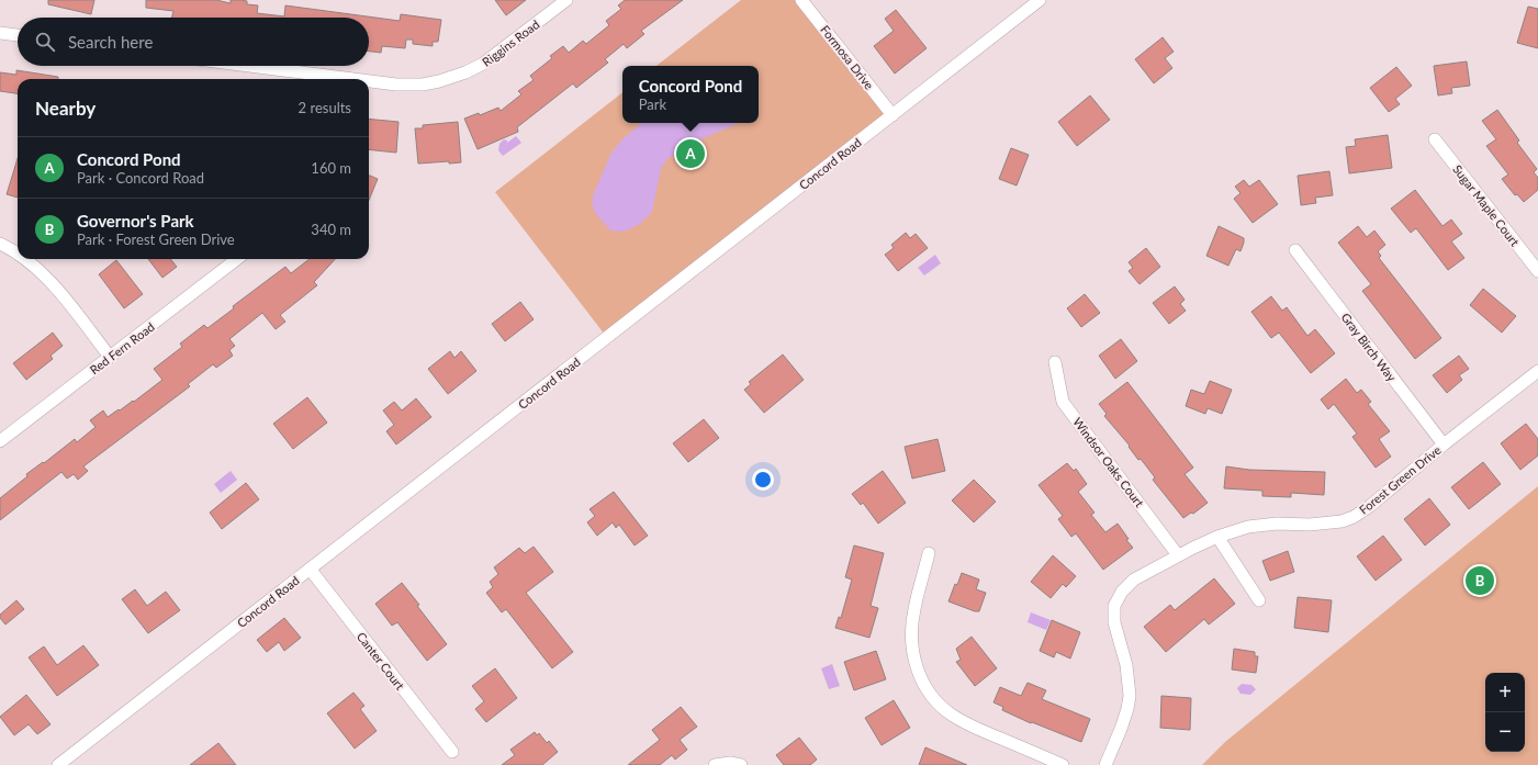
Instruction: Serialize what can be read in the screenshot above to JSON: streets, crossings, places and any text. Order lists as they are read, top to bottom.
{
  "streets": {
    "street": [
      "Riggins Road",
      "Formosa Drive",
      "Concord Road",
      "Sugar Maple Court",
      "Gray Birch Way",
      "Red Fern Road",
      "Windsor Oaks Court",
      "Forest Green Drive",
      "Canter Court"
    ]
  },
  "crossings": [
    ["Formosa Drive", "Concord Road"],
    ["Concord Road", "Canter Court"],
    ["Gray Birch Way", "Forest Green Drive"],
    ["Windsor Oaks Court", "Forest Green Drive"]
  ],
  "page": {
    "search": "Search here",
    "popup": ["Concord Pond", "Park"],
    "heading": ["Nearby", "2 results"],
    "list": [
      {
        "mark": "A",
        "name": "Concord Pond",
        "note": "Park · Concord Road",
        "value": "160 m"
      },
      {
        "mark": "B",
        "name": "Governor's Park",
        "note": "Park · Forest Green Drive",
        "value": "340 m"
      }
    ],
    "pins": ["A", "B"],
    "map_buttons": ["+", "−"]
  }
}
